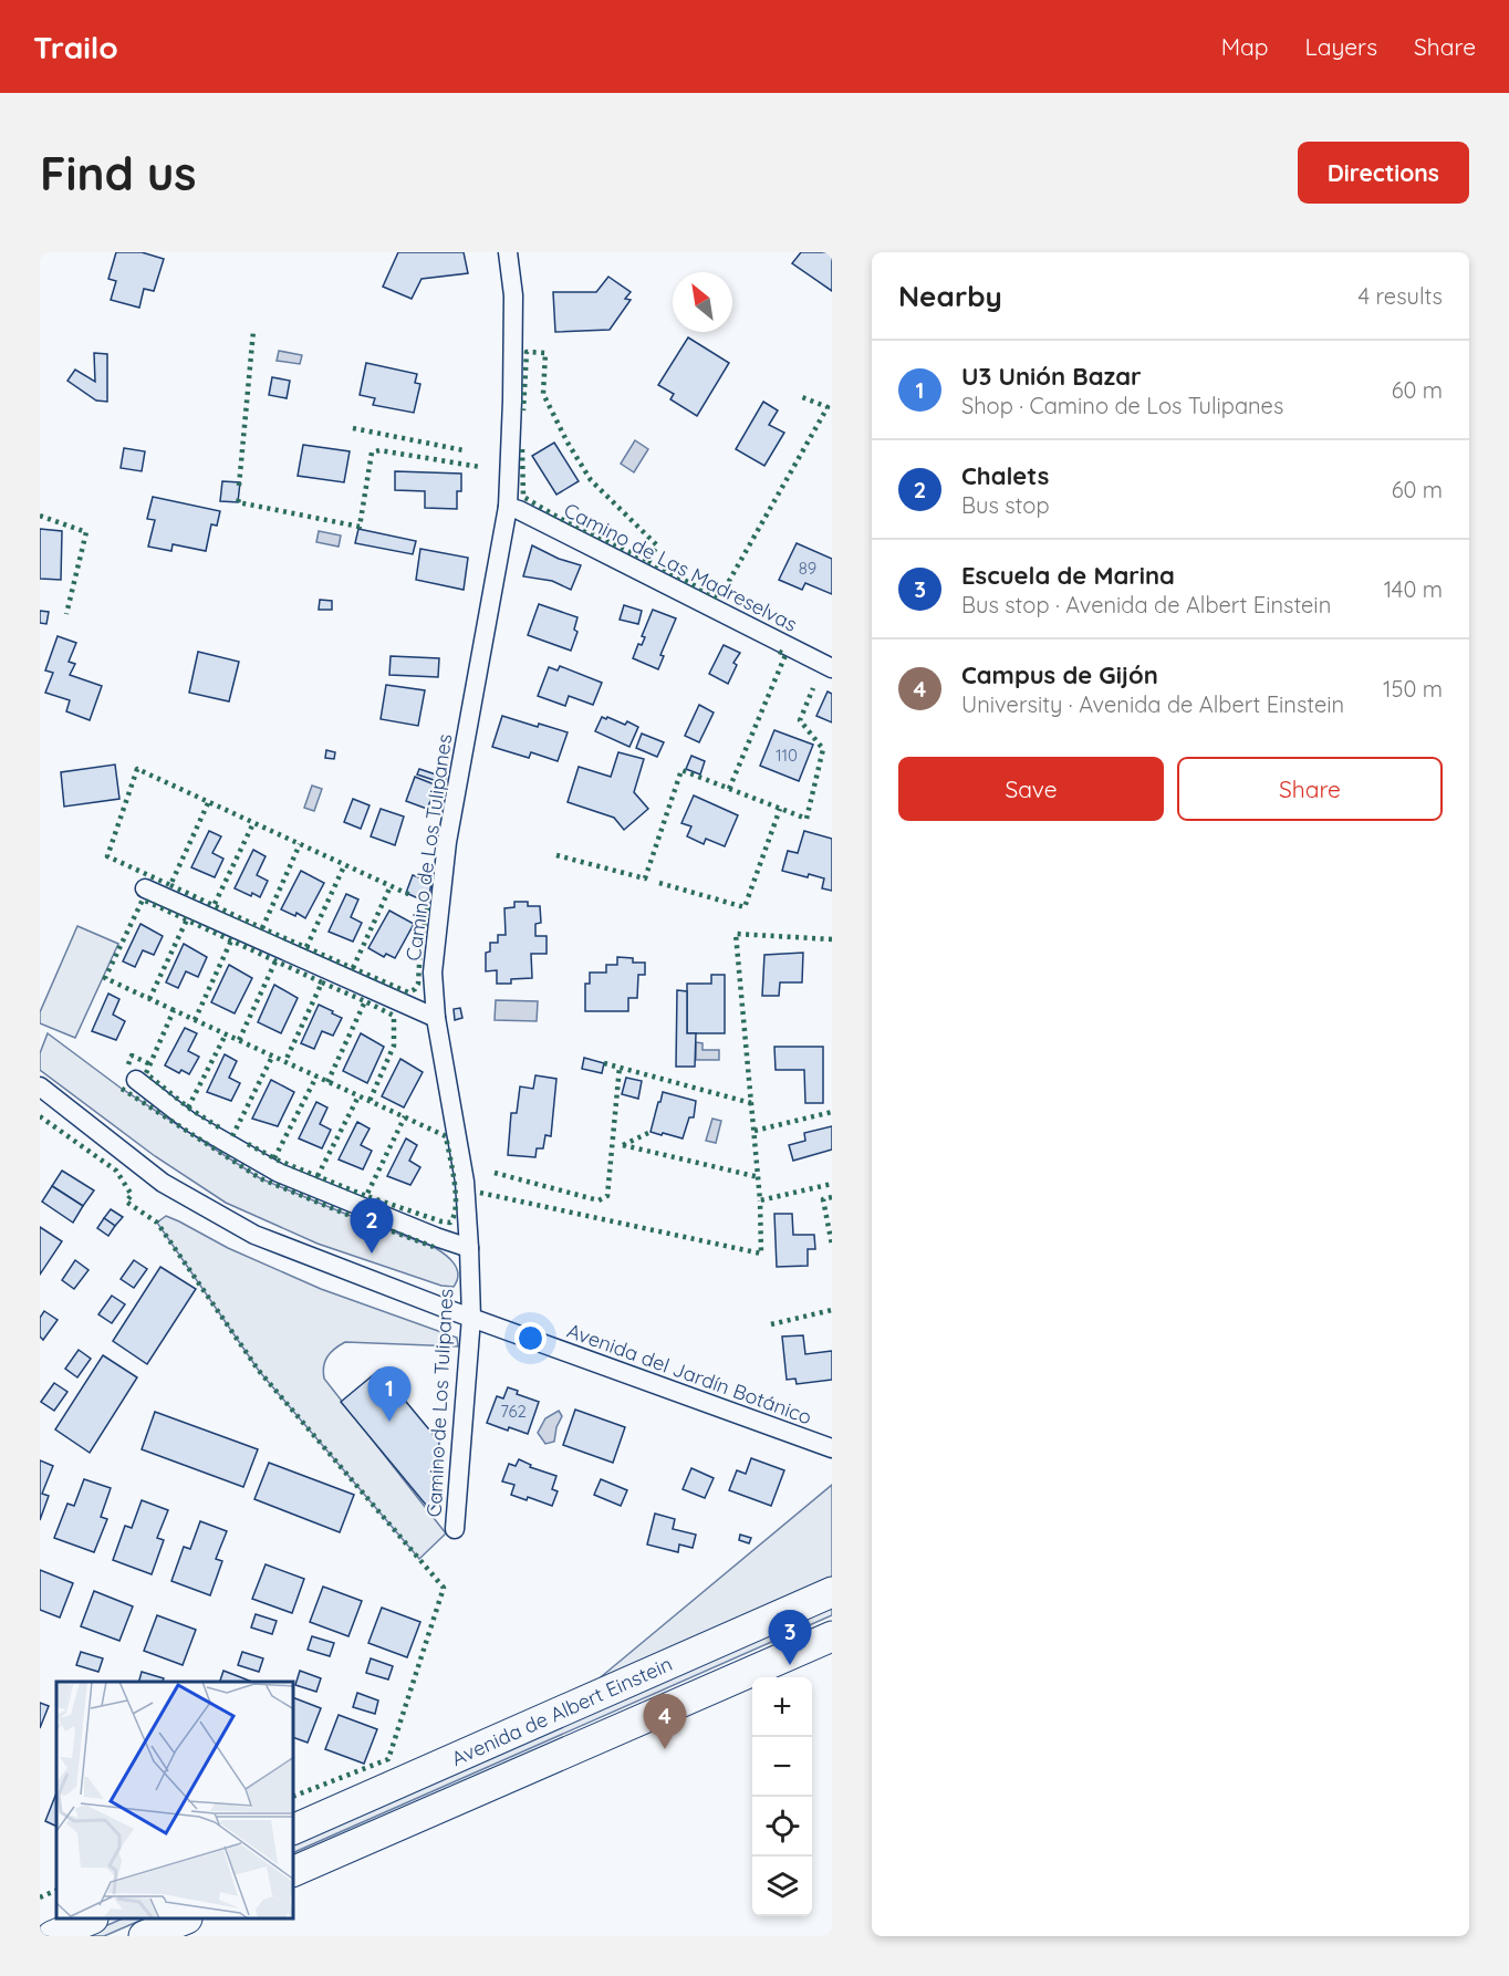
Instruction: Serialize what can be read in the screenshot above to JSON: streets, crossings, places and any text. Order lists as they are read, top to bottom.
{
  "streets": {
    "highway": ["Avenida de Albert Einstein"],
    "street": ["Camino de Las Madreselvas", "Camino de Los Tulipanes", "Avenida del Jardín Botánico"]
  },
  "crossings": [
    ["Camino de Las Madreselvas", "Camino de Los Tulipanes"],
    ["Camino de Los Tulipanes", "Avenida del Jardín Botánico"]
  ],
  "house_numbers": ["89", "110", "762"],
  "north": "top left",
  "page": {
    "header": "Trailo",
    "nav": ["Map", "Layers", "Share"],
    "buttons": [
      "Directions",
      ["Save", "Share"]
    ],
    "title": "Find us",
    "heading": ["Nearby", "4 results"],
    "list": [
      {
        "mark": "1",
        "name": "U3 Unión Bazar",
        "note": "Shop · Camino de Los Tulipanes",
        "value": "60 m"
      },
      {
        "mark": "2",
        "name": "Chalets",
        "note": "Bus stop",
        "value": "60 m"
      },
      {
        "mark": "3",
        "name": "Escuela de Marina",
        "note": "Bus stop · Avenida de Albert Einstein",
        "value": "140 m"
      },
      {
        "mark": "4",
        "name": "Campus de Gijón",
        "note": "University · Avenida de Albert Einstein",
        "value": "150 m"
      }
    ],
    "pins": [
      "2",
      "1",
      "3",
      "4"
    ],
    "map_buttons": ["+", "−"]
  }
}
